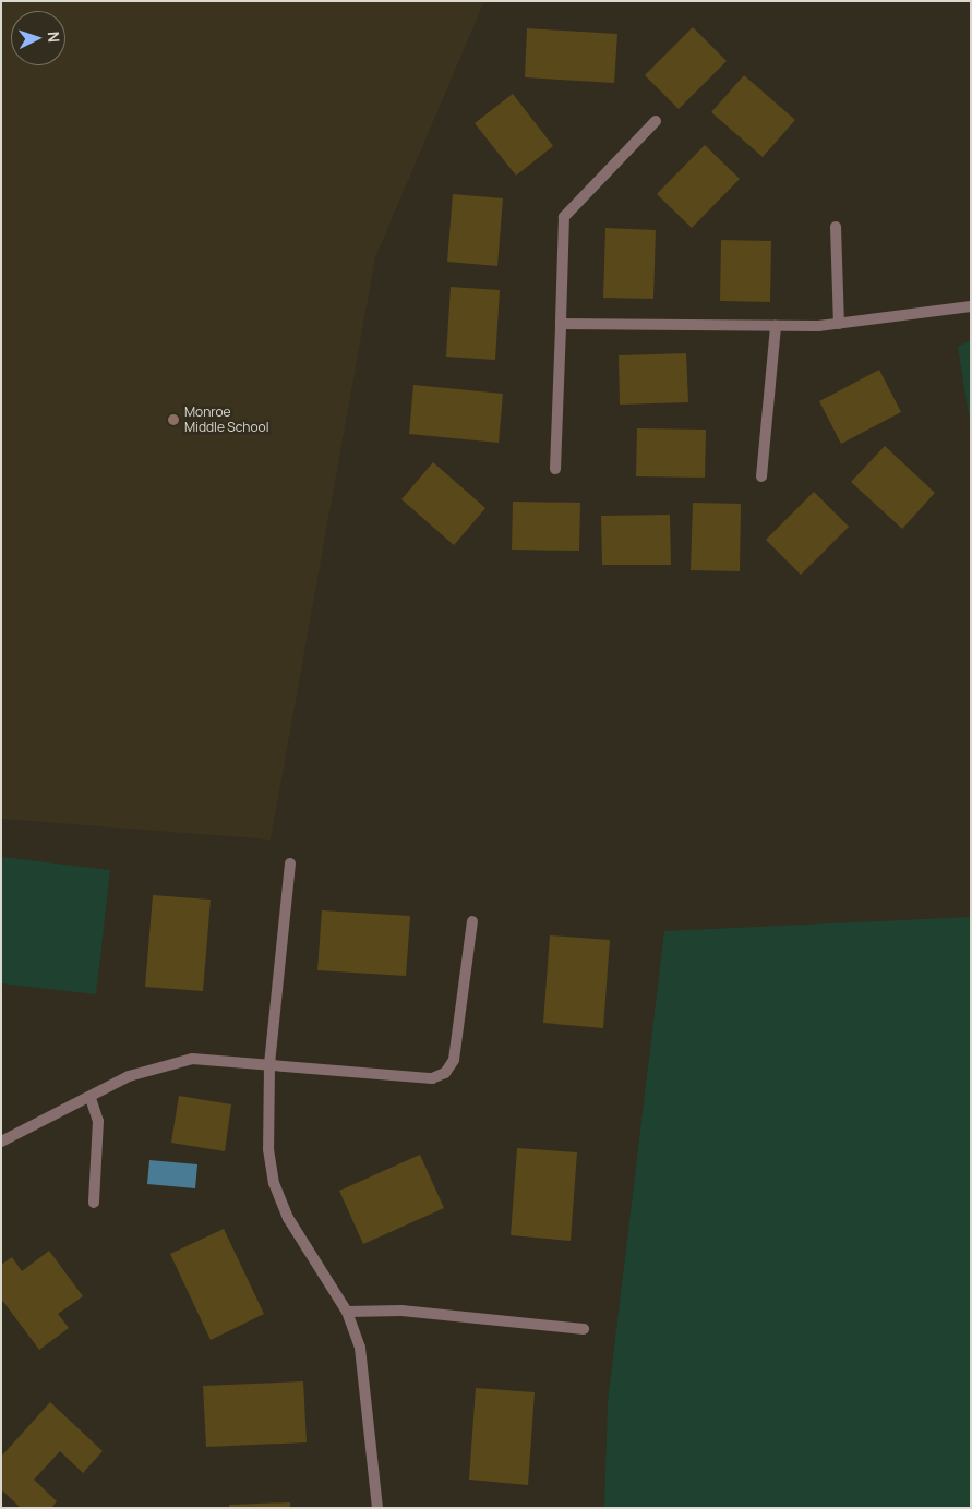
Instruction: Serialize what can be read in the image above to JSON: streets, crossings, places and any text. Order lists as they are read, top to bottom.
{
  "places": ["Monroe Middle School"],
  "north": "right"
}
